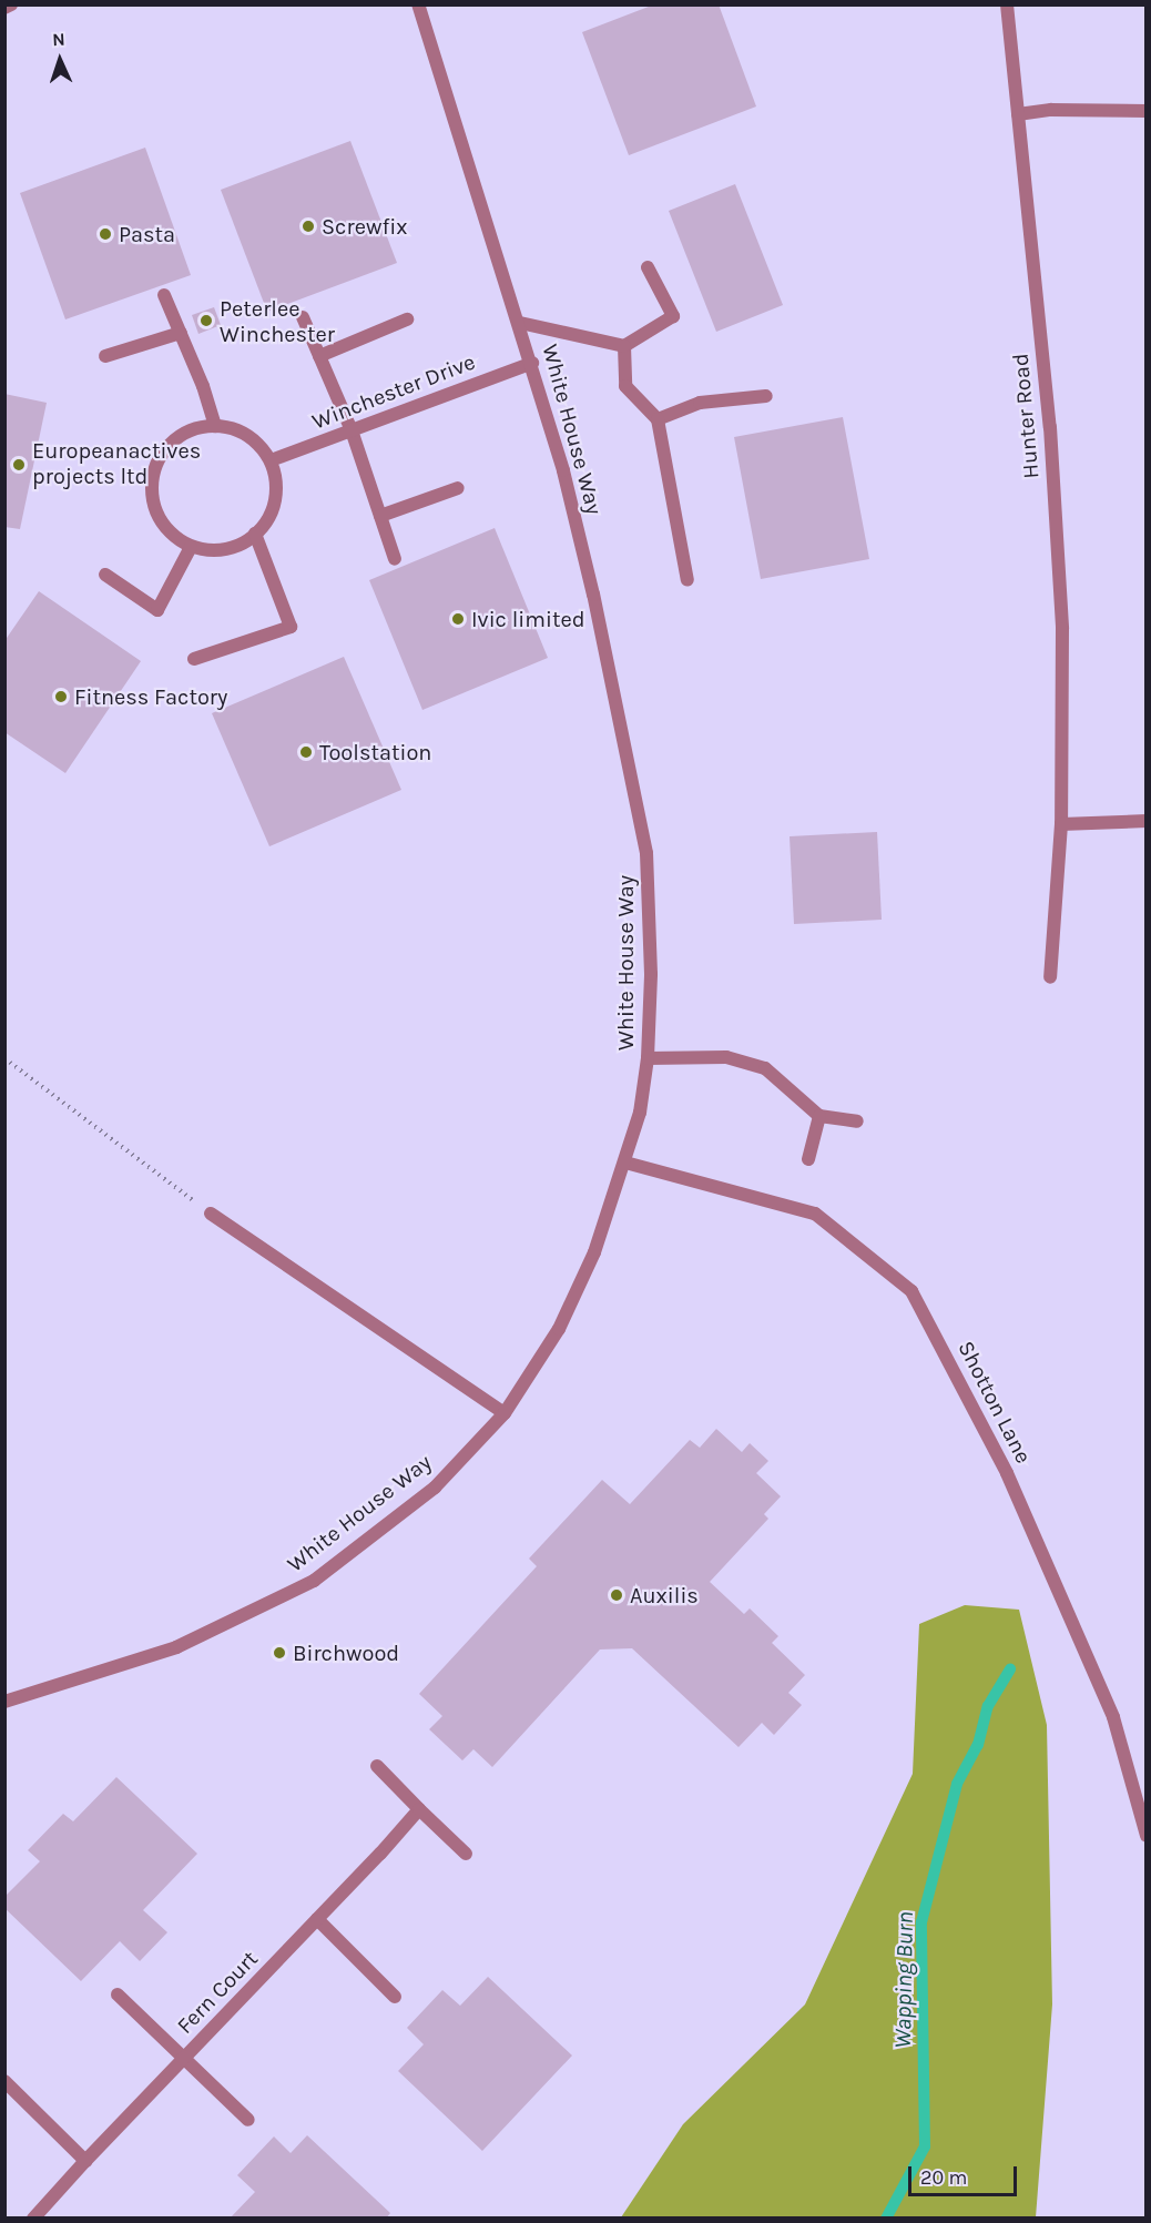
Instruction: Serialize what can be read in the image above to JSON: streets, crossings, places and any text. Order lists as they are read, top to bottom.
{
  "streets": {
    "street": [
      "Winchester Drive",
      "Hunter Road",
      "White House Way",
      "Shotton Lane",
      "Fern Court"
    ]
  },
  "crossings": [
    ["Winchester Drive", "White House Way"],
    ["White House Way", "Shotton Lane"]
  ],
  "water": ["Wapping Burn"],
  "places": [
    "Screwfix",
    "Pasta",
    "Peterlee Winchester",
    "Europeanactives projects ltd",
    "Ivic limited",
    "Fitness Factory",
    "Toolstation",
    "Auxilis",
    "Birchwood"
  ],
  "scale_bar": "20 m",
  "north": "top"
}
